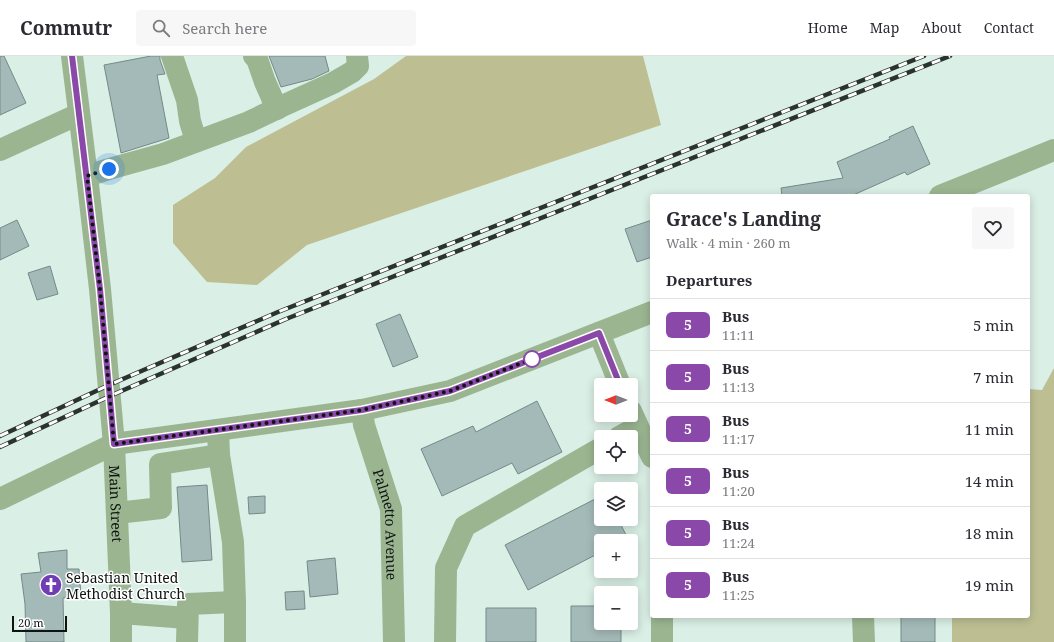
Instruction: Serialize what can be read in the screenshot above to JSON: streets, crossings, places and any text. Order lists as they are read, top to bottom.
{
  "streets": {
    "street": ["Main Street", "Palmetto Avenue"]
  },
  "places": {
    "church": ["Sebastian United Methodist Church"]
  },
  "lines": ["bus line 5"],
  "scale_bar": "20 m",
  "north": "left",
  "page": {
    "header": "Commutr",
    "search": "Search here",
    "nav": [
      "Home",
      "Map",
      "About",
      "Contact"
    ],
    "heading": [
      ["Grace's Landing", "Walk · 4 min · 260 m"],
      "Departures"
    ],
    "list": [
      {
        "mark": "5",
        "name": "Bus",
        "note": "11:11",
        "value": "5 min"
      },
      {
        "mark": "5",
        "name": "Bus",
        "note": "11:13",
        "value": "7 min"
      },
      {
        "mark": "5",
        "name": "Bus",
        "note": "11:17",
        "value": "11 min"
      },
      {
        "mark": "5",
        "name": "Bus",
        "note": "11:20",
        "value": "14 min"
      },
      {
        "mark": "5",
        "name": "Bus",
        "note": "11:24",
        "value": "18 min"
      },
      {
        "mark": "5",
        "name": "Bus",
        "note": "11:25",
        "value": "19 min"
      }
    ],
    "map_buttons": ["+", "−"],
    "scale": "20 m"
  }
}
